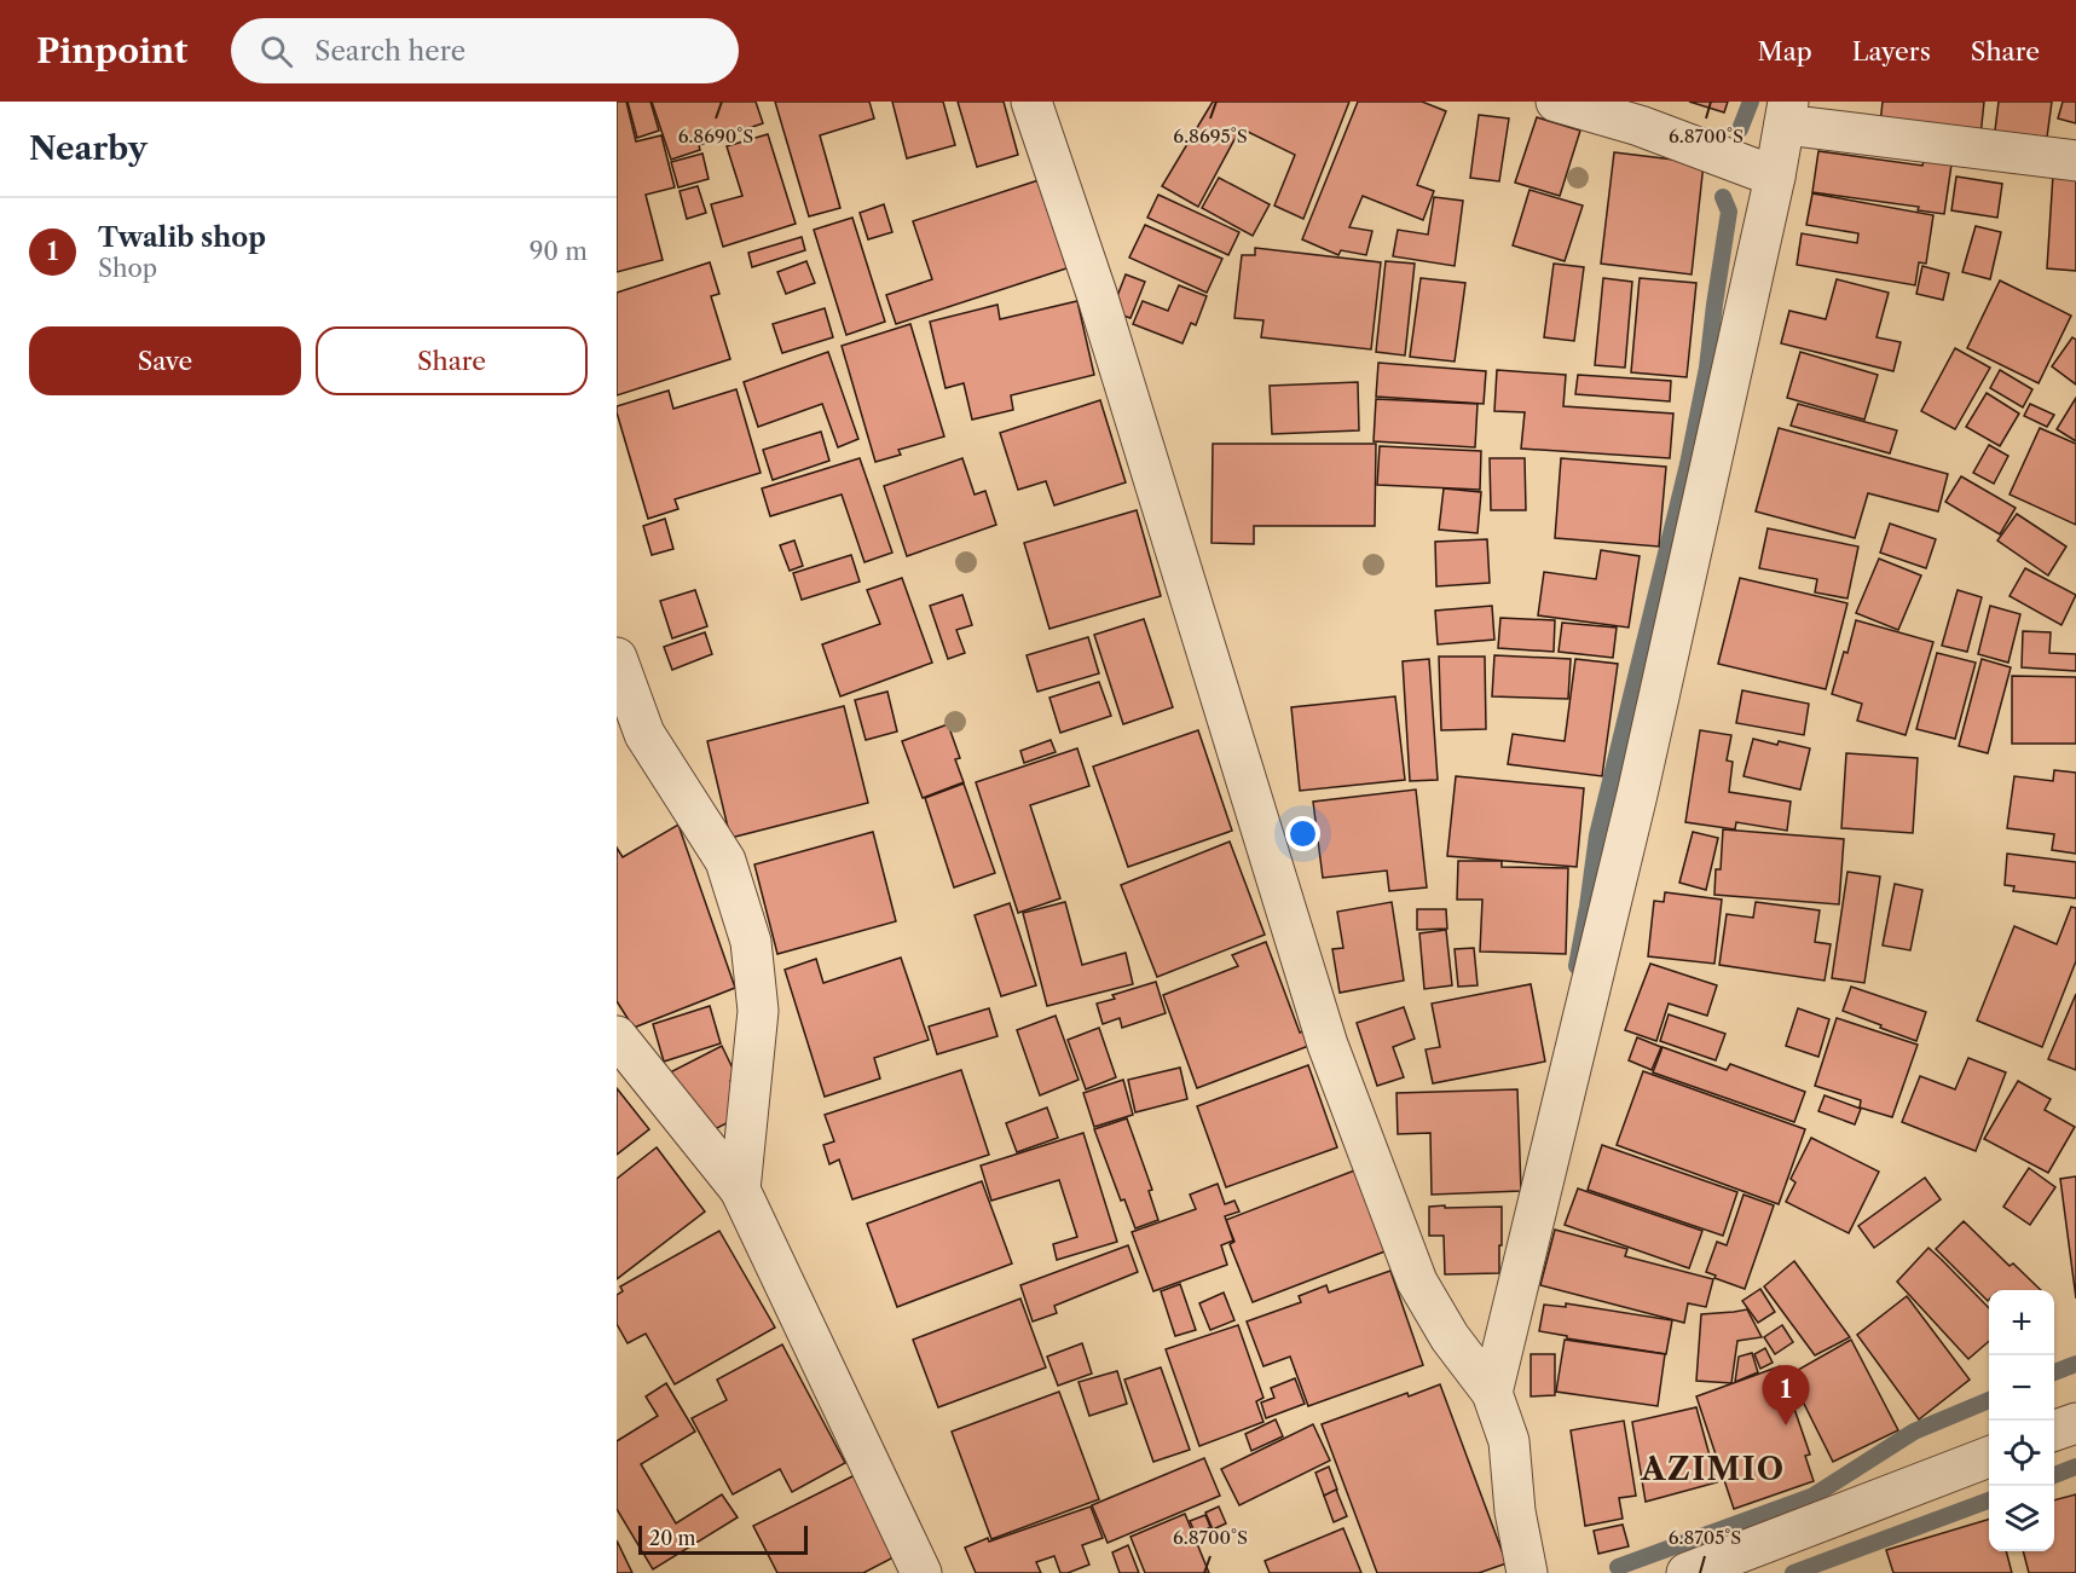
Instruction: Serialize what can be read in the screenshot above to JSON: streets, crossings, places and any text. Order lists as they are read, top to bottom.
{
  "districts": ["AZIMIO"],
  "scale_bar": "20 m",
  "page": {
    "header": "Pinpoint",
    "search": "Search here",
    "nav": ["Map", "Layers", "Share"],
    "heading": "Nearby",
    "list": [
      {
        "mark": "1",
        "name": "Twalib shop",
        "note": "Shop",
        "value": "90 m"
      }
    ],
    "buttons": ["Save", "Share"],
    "map_buttons": ["+", "−"],
    "pins": "1",
    "scale": "20 m"
  },
  "coordinates": [
    "6.8690°S",
    "6.8695°S",
    "6.8700°S",
    "6.8705°S"
  ]
}
